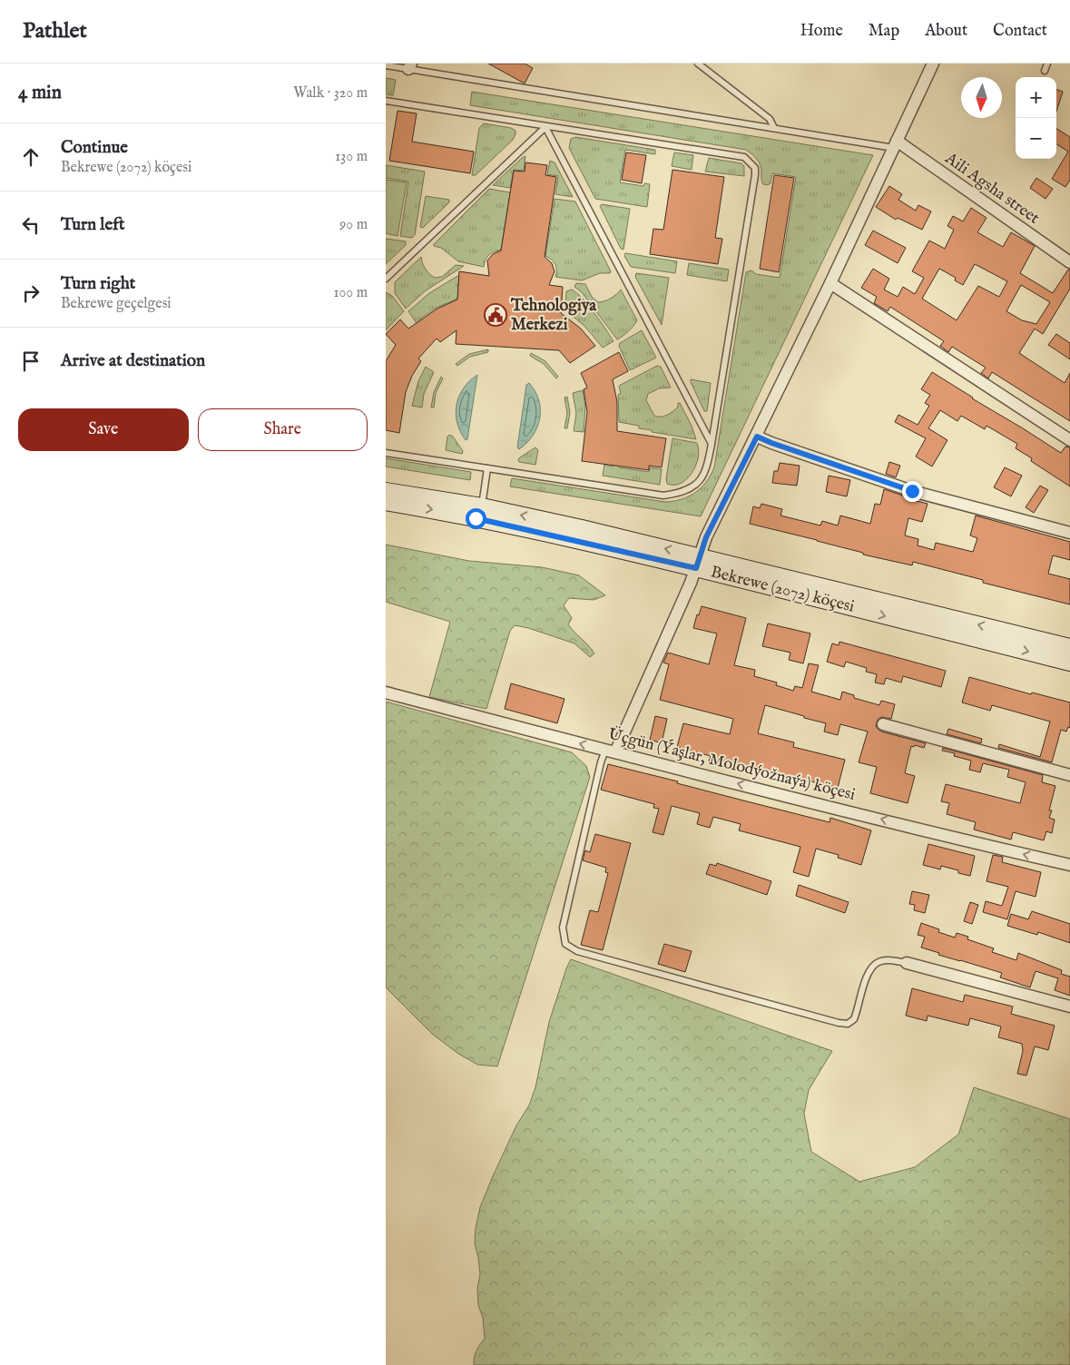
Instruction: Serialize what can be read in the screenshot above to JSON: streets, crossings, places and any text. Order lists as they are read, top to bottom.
{
  "streets": {
    "main road": ["Bekrewe (2072) köçesi"],
    "street": ["Aili Agsha street", "Üçgün (Ýaşlar, Molodýožnaýa) köçesi"]
  },
  "one_way": ["Üçgün (Ýaşlar, Molodýožnaýa) köçesi"],
  "places": {
    "public building": ["Tehnologiya Merkezi"]
  },
  "north": "bottom",
  "page": {
    "header": "Pathlet",
    "nav": [
      "Home",
      "Map",
      "About",
      "Contact"
    ],
    "heading": ["4 min", "Walk · 320 m"],
    "map_buttons": ["+", "−"],
    "list": [
      ["Continue", "Bekrewe (2072) köçesi", "130 m"],
      ["Turn left", "90 m"],
      ["Turn right", "Bekrewe geçelgesi", "100 m"],
      "Arrive at destination"
    ],
    "buttons": ["Save", "Share"]
  }
}
